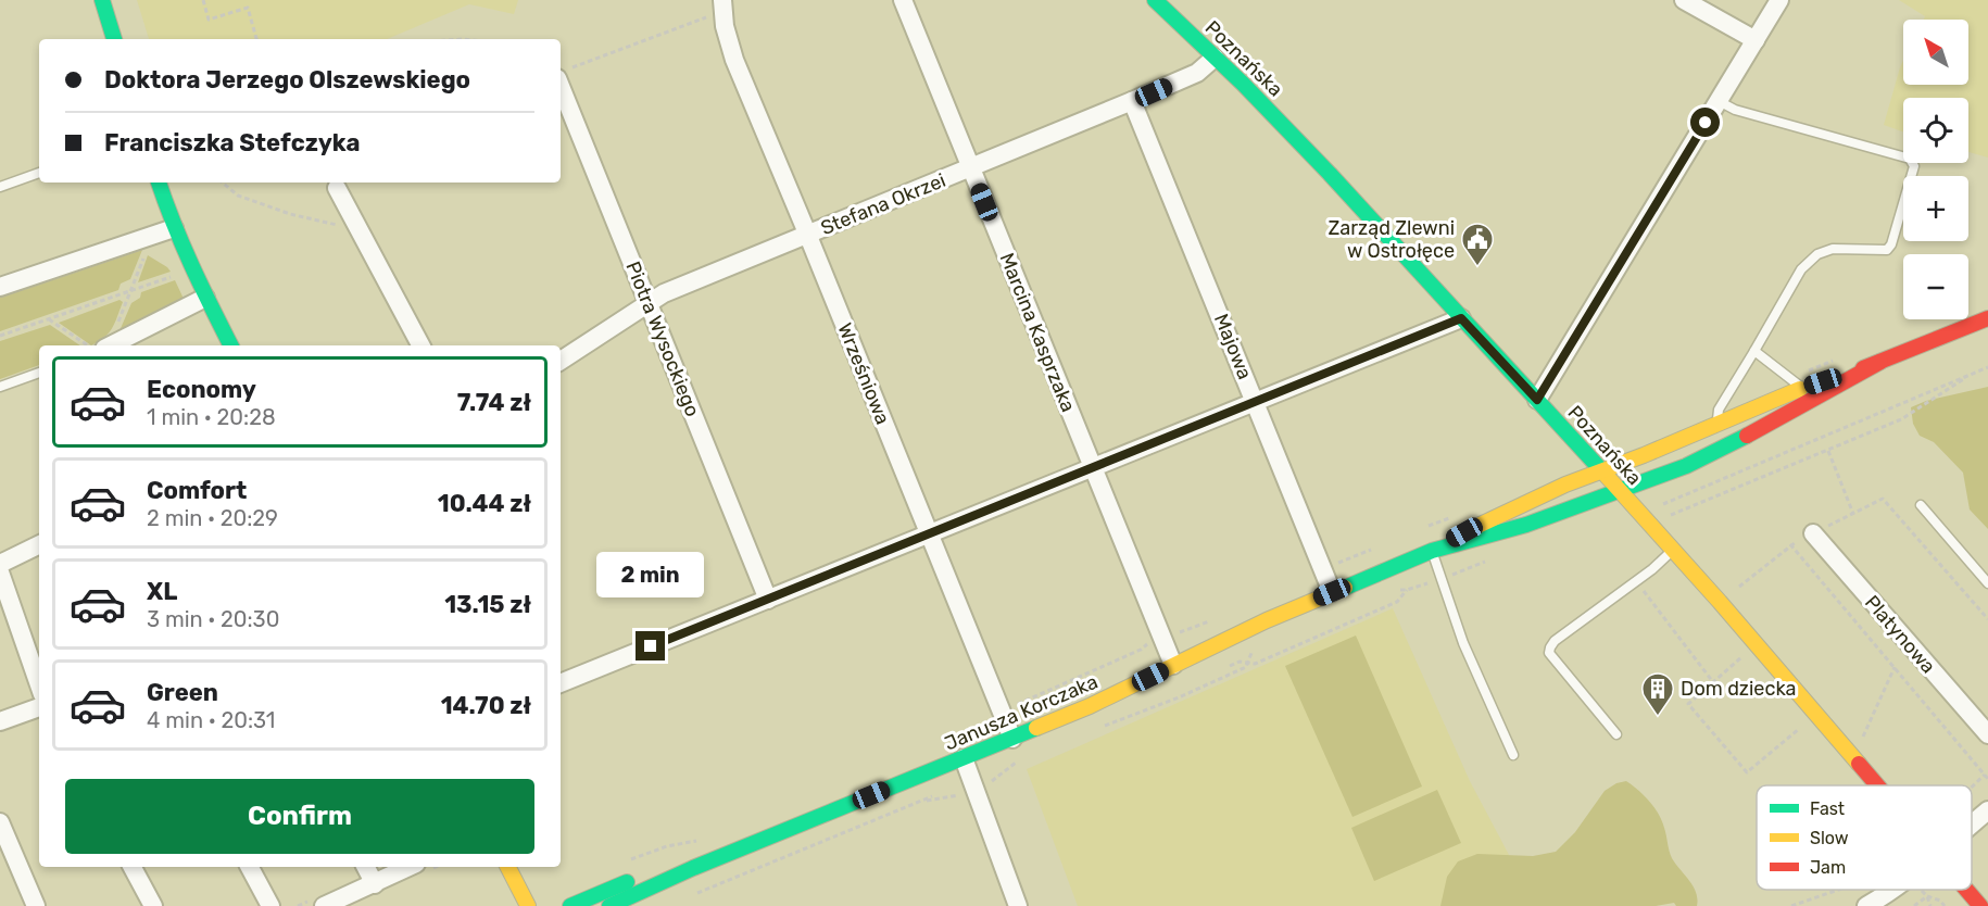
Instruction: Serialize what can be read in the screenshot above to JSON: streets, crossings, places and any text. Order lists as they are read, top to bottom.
{
  "streets": {
    "street": [
      "Poznańska",
      "Stefana Okrzei",
      "Marcina Kasprzaka",
      "Piotra Wysockiego",
      "Majowa",
      "Wrześniowa",
      "Platynowa",
      "Janusza Korczaka"
    ]
  },
  "crossings": [
    ["Poznańska", "Stefana Okrzei"],
    ["Poznańska", "Janusza Korczaka"],
    ["Stefana Okrzei", "Marcina Kasprzaka"],
    ["Stefana Okrzei", "Piotra Wysockiego"],
    ["Stefana Okrzei", "Majowa"],
    ["Stefana Okrzei", "Wrześniowa"],
    ["Marcina Kasprzaka", "Janusza Korczaka"],
    ["Majowa", "Janusza Korczaka"],
    ["Wrześniowa", "Janusza Korczaka"]
  ],
  "places": {
    "public building": ["Zarząd Zlewni w Ostrołęce"],
    "building": ["Dom dziecka"]
  },
  "legend": ["Fast", "Slow", "Jam"],
  "north": "top left",
  "page": {
    "map_buttons": ["+", "−"],
    "banner": ["Doktora Jerzego Olszewskiego", "Franciszka Stefczyka"],
    "list": [
      {
        "name": "Economy",
        "note": "1 min · 20:28",
        "value": "7.74 zł"
      },
      {
        "name": "Comfort",
        "note": "2 min · 20:29",
        "value": "10.44 zł"
      },
      {
        "name": "XL",
        "note": "3 min · 20:30",
        "value": "13.15 zł"
      },
      {
        "name": "Green",
        "note": "4 min · 20:31",
        "value": "14.70 zł"
      }
    ],
    "bubble": "2 min",
    "buttons": "Confirm"
  }
}
